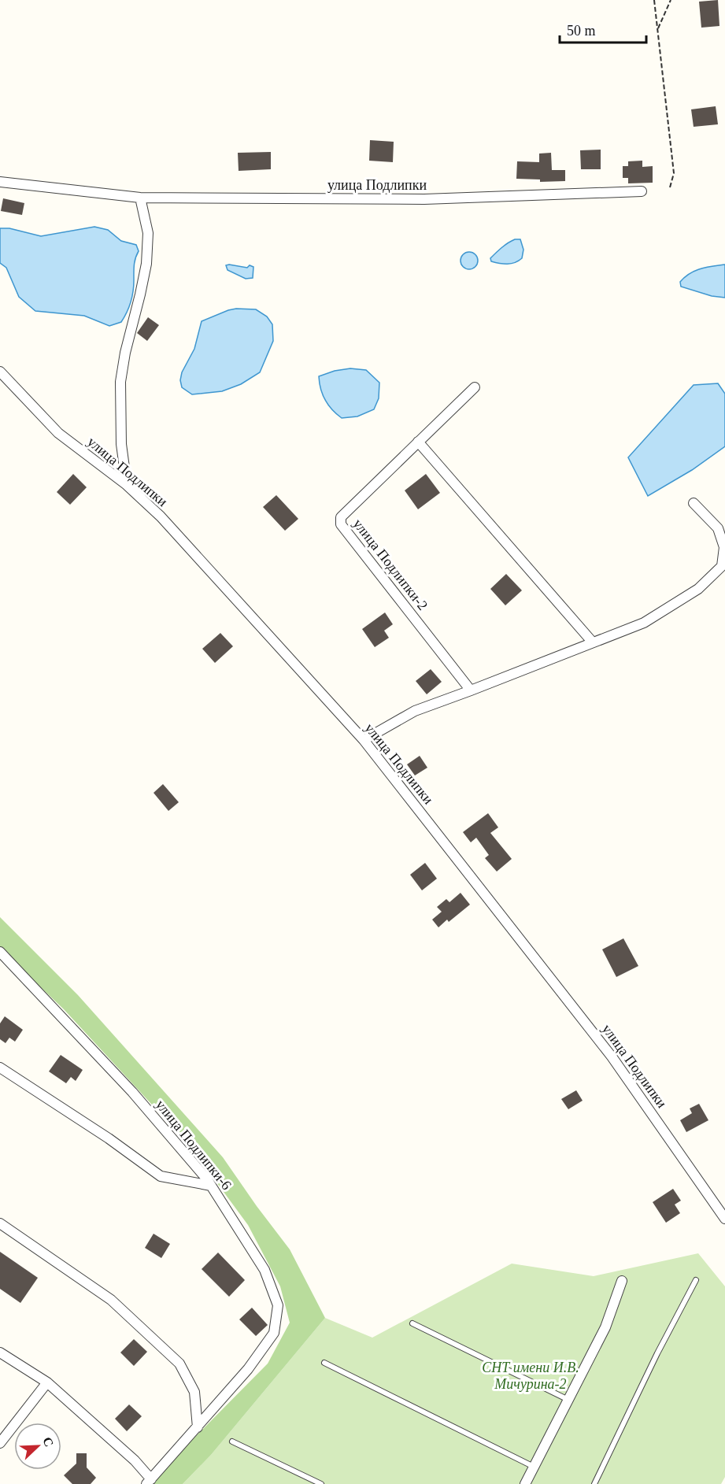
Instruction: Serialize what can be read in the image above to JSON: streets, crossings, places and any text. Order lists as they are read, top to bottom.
{
  "streets": {
    "street": ["улица Подлипки", "улица Подлипки-2", "улица Подлипки-6"]
  },
  "parks": ["СНТ имени И.В. Мичурина-2"],
  "scale_bar": "50 m",
  "north": "top right"
}
